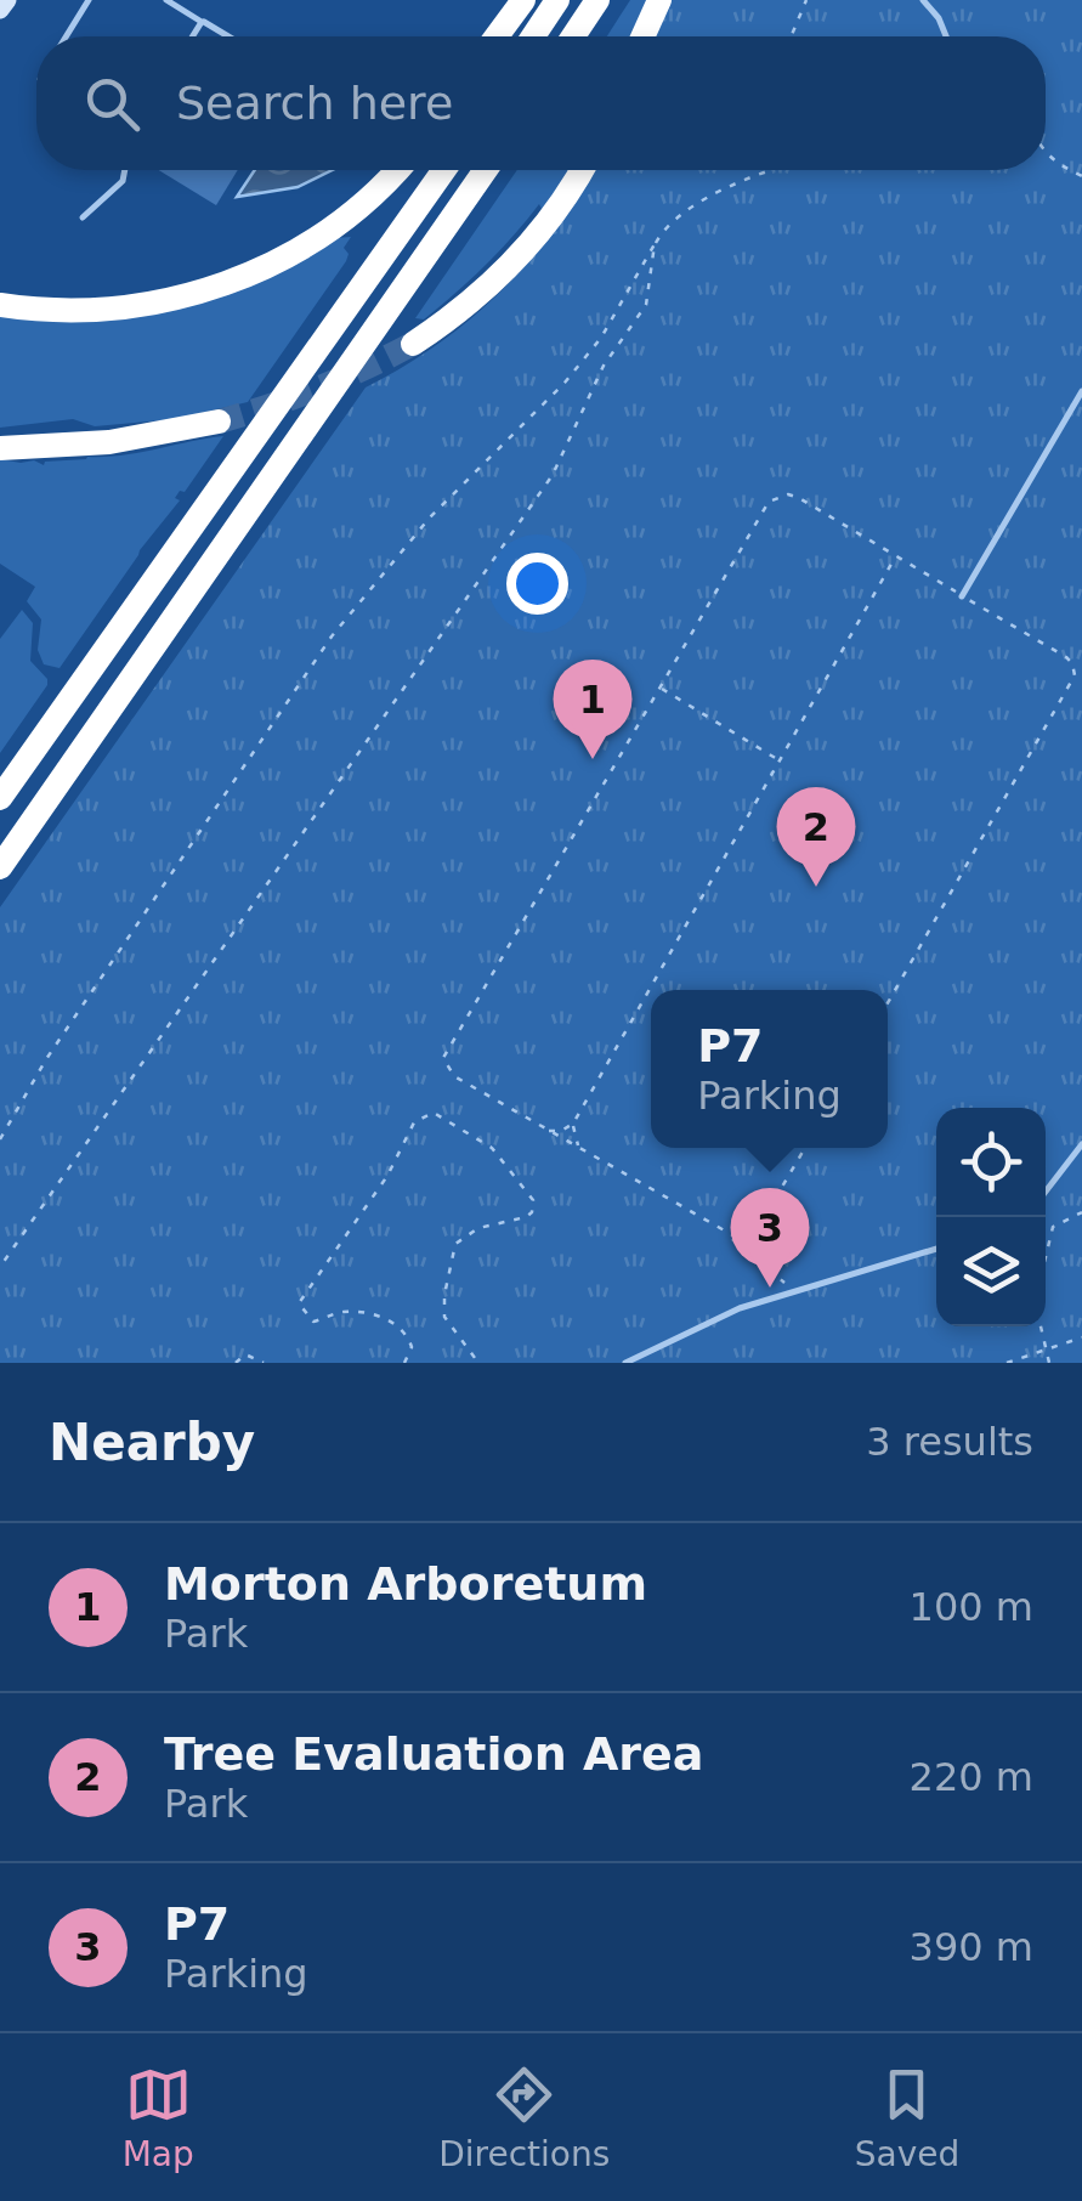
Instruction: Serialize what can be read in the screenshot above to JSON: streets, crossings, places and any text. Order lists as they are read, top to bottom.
{
  "page": {
    "search": "Search here",
    "pins": ["1", "2", "3"],
    "popup": ["P7", "Parking"],
    "heading": ["Nearby", "3 results"],
    "list": [
      {
        "mark": "1",
        "name": "Morton Arboretum",
        "note": "Park",
        "value": "100 m"
      },
      {
        "mark": "2",
        "name": "Tree Evaluation Area",
        "note": "Park",
        "value": "220 m"
      },
      {
        "mark": "3",
        "name": "P7",
        "note": "Parking",
        "value": "390 m"
      }
    ],
    "nav": ["Map", "Directions", "Saved"]
  }
}
